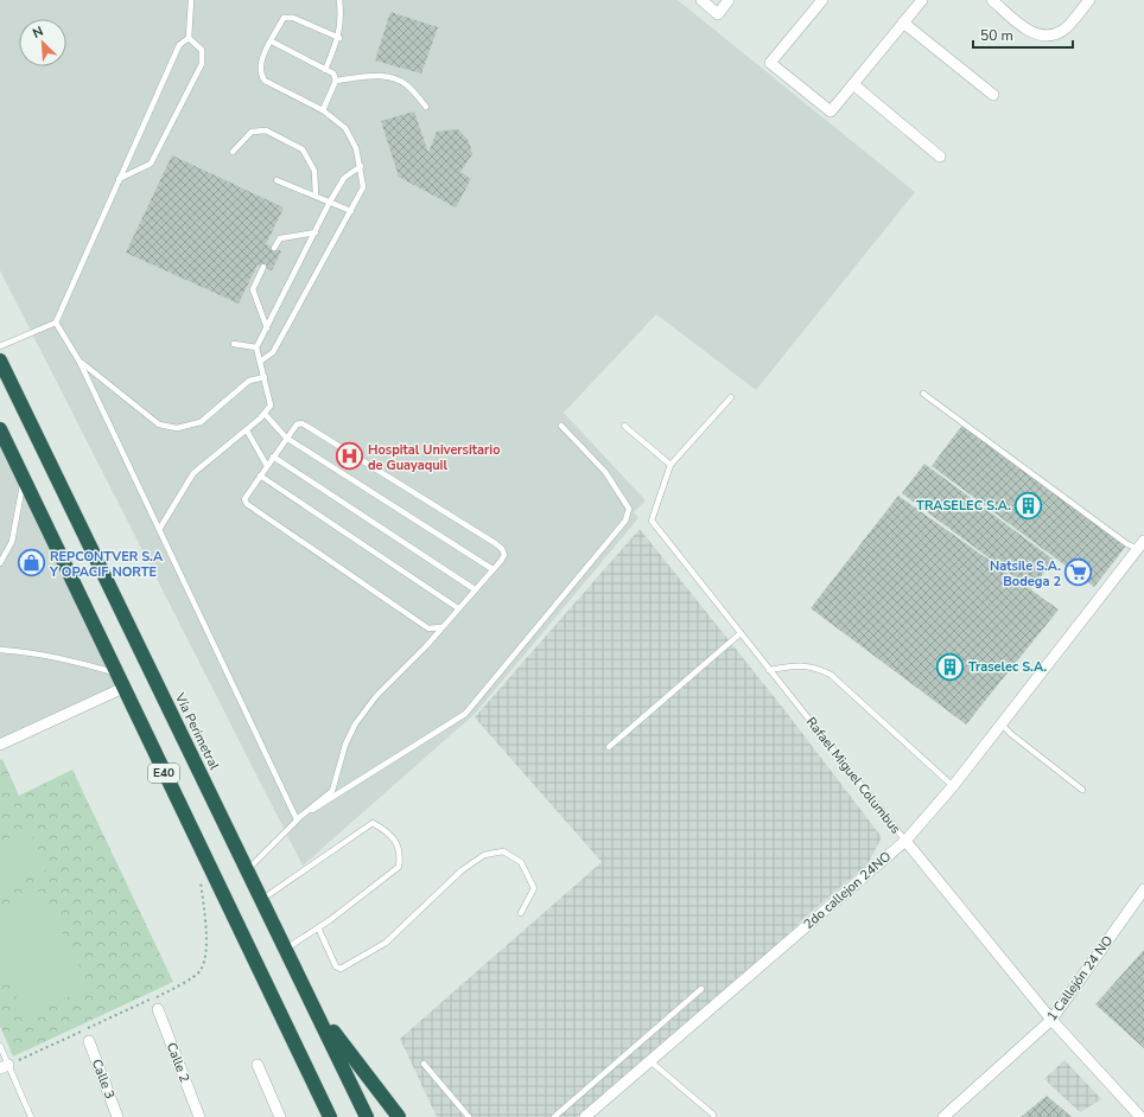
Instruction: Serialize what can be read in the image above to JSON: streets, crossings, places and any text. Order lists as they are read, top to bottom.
{
  "streets": {
    "highway": ["Vía Perimetral", "E40"],
    "street": [
      "Rafael Miguel Columbus",
      "2do callejon 24NO",
      "1 Callejón 24 NO",
      "Calle 2",
      "Calle 3"
    ]
  },
  "crossings": [
    ["Rafael Miguel Columbus", "2do callejon 24NO"],
    ["Rafael Miguel Columbus", "1 Callejón 24 NO"]
  ],
  "places": {
    "hospital": ["Hospital Universitario de Guayaquil"],
    "building": ["TRASELEC S.A.", "Traselec S.A."],
    "shop": ["REPCONTVER S.A Y OPACIF NORTE"],
    "supermarket": ["Natsile S.A. Bodega 2"]
  },
  "scale_bar": "50 m",
  "north": "top left"
}
